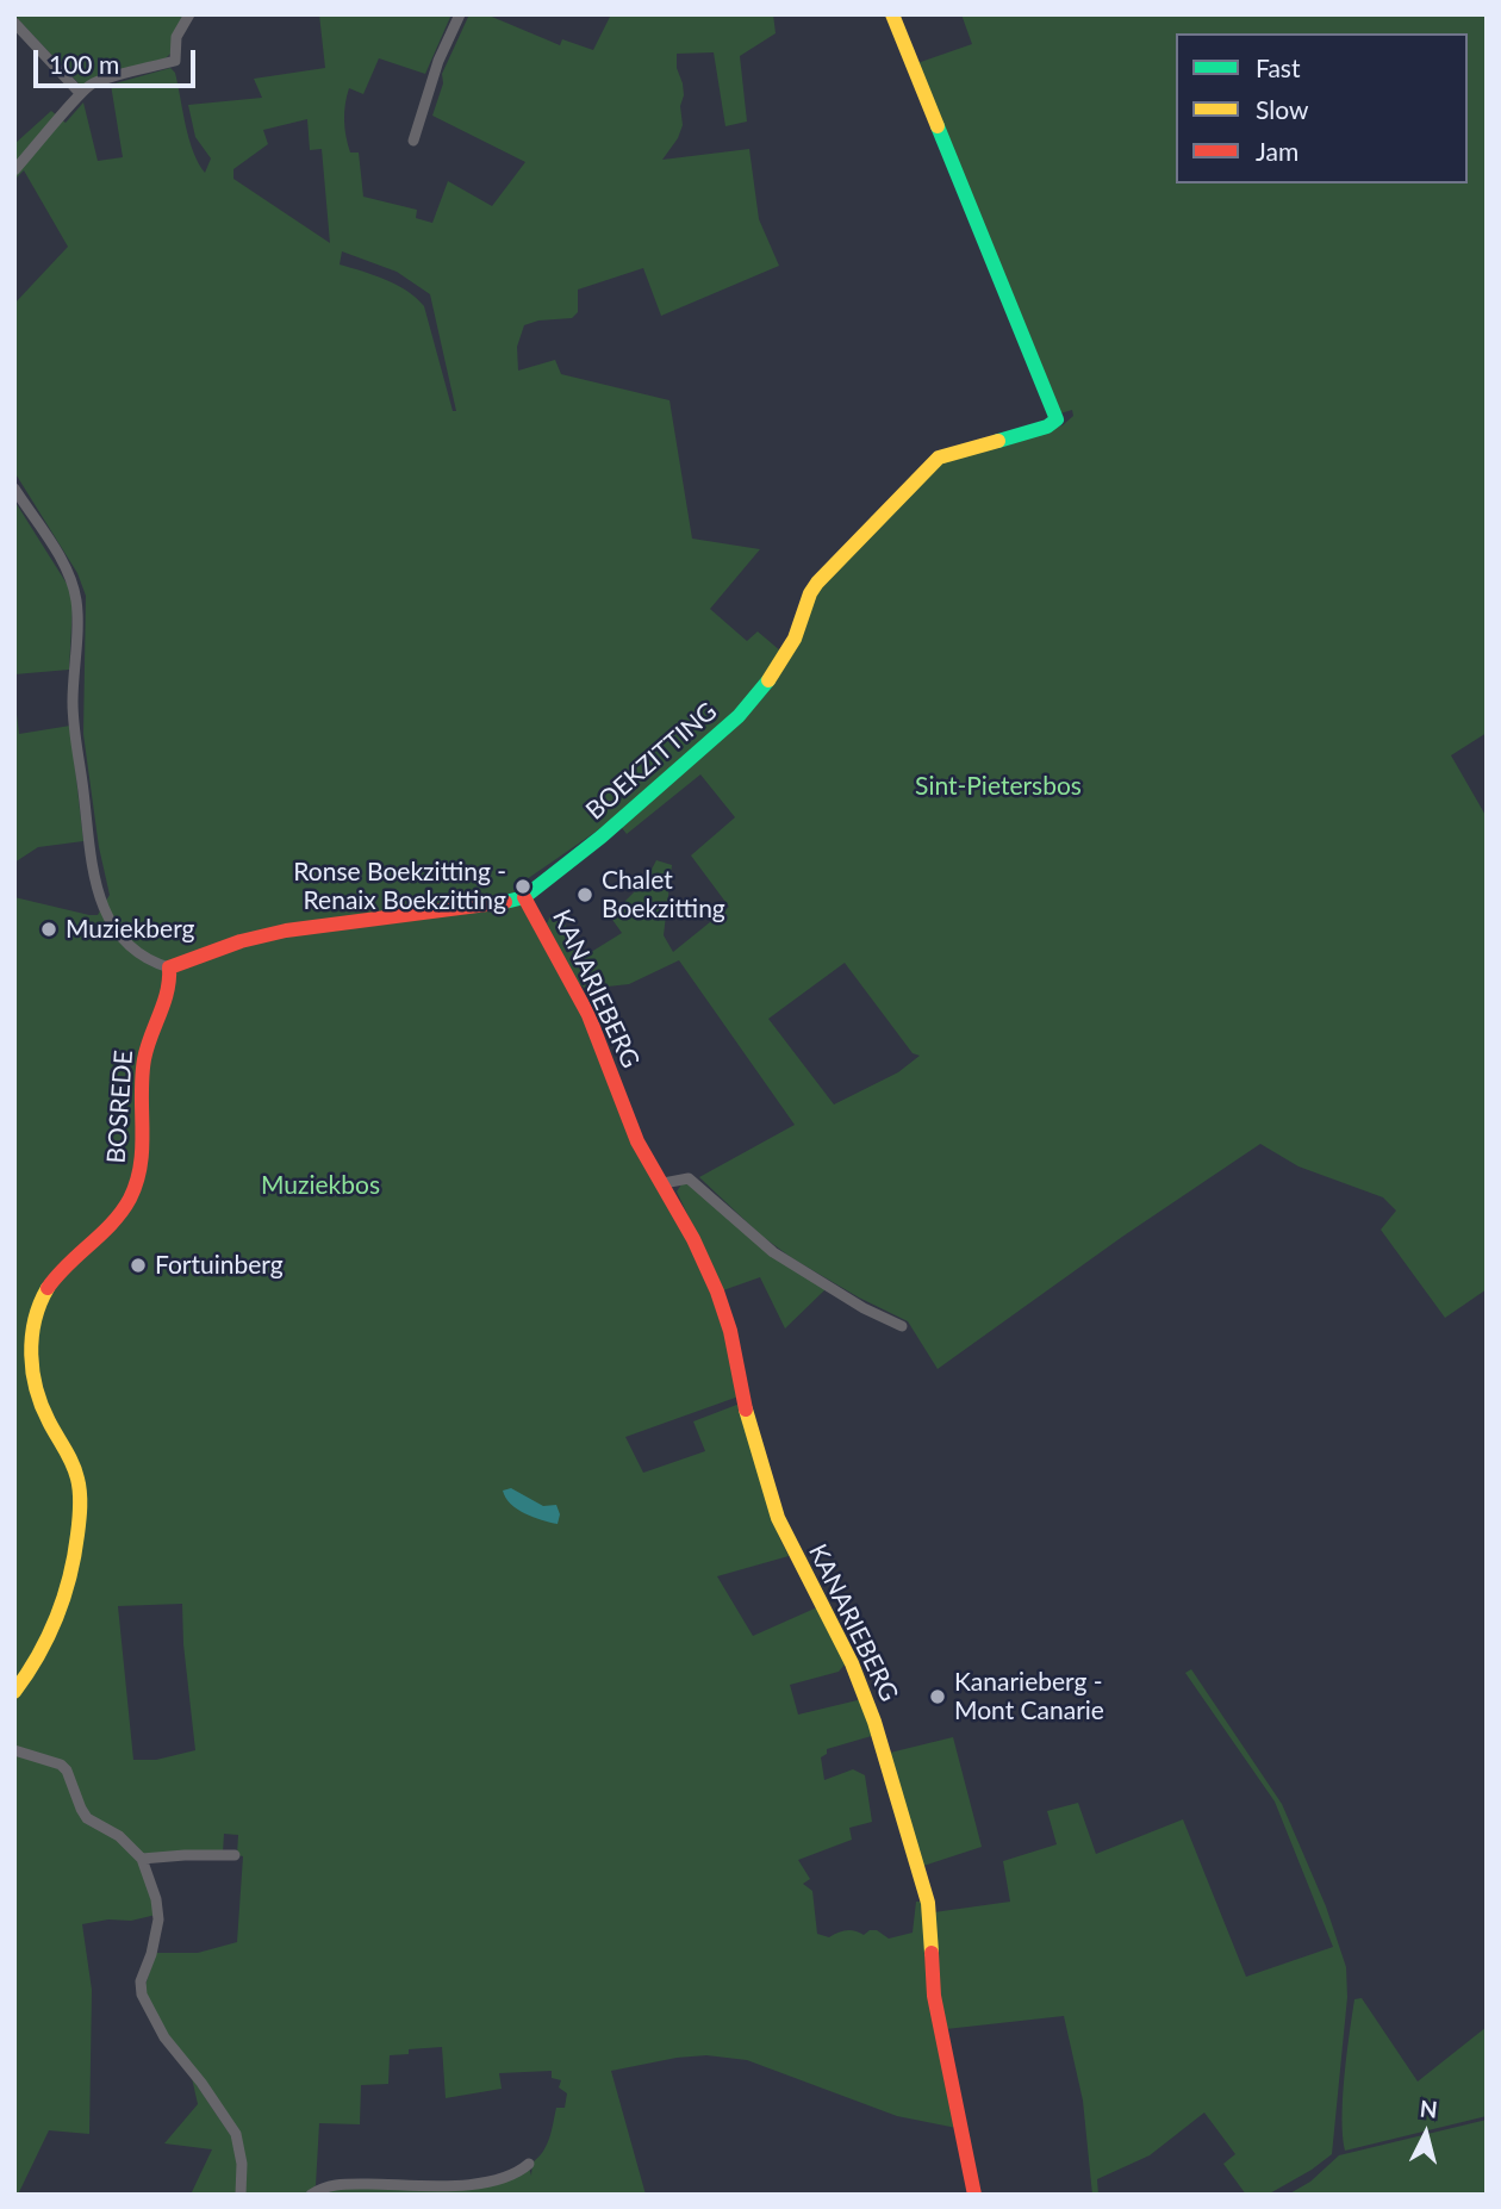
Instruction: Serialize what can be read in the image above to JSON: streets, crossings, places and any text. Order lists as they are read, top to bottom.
{
  "streets": {
    "street": ["BOEKZITTING", "KANARIEBERG", "BOSREDE"]
  },
  "crossings": [
    ["BOEKZITTING", "KANARIEBERG"],
    ["BOEKZITTING", "BOSREDE"]
  ],
  "parks": ["Sint-Pietersbos", "Muziekbos"],
  "places": [
    "Ronse Boekzitting - Renaix Boekzitting",
    "Chalet Boekzitting",
    "Muziekberg",
    "Fortuinberg",
    "Kanarieberg - Mont Canarie"
  ],
  "legend": ["Fast", "Slow", "Jam"],
  "scale_bar": "100 m",
  "north": "top"
}
